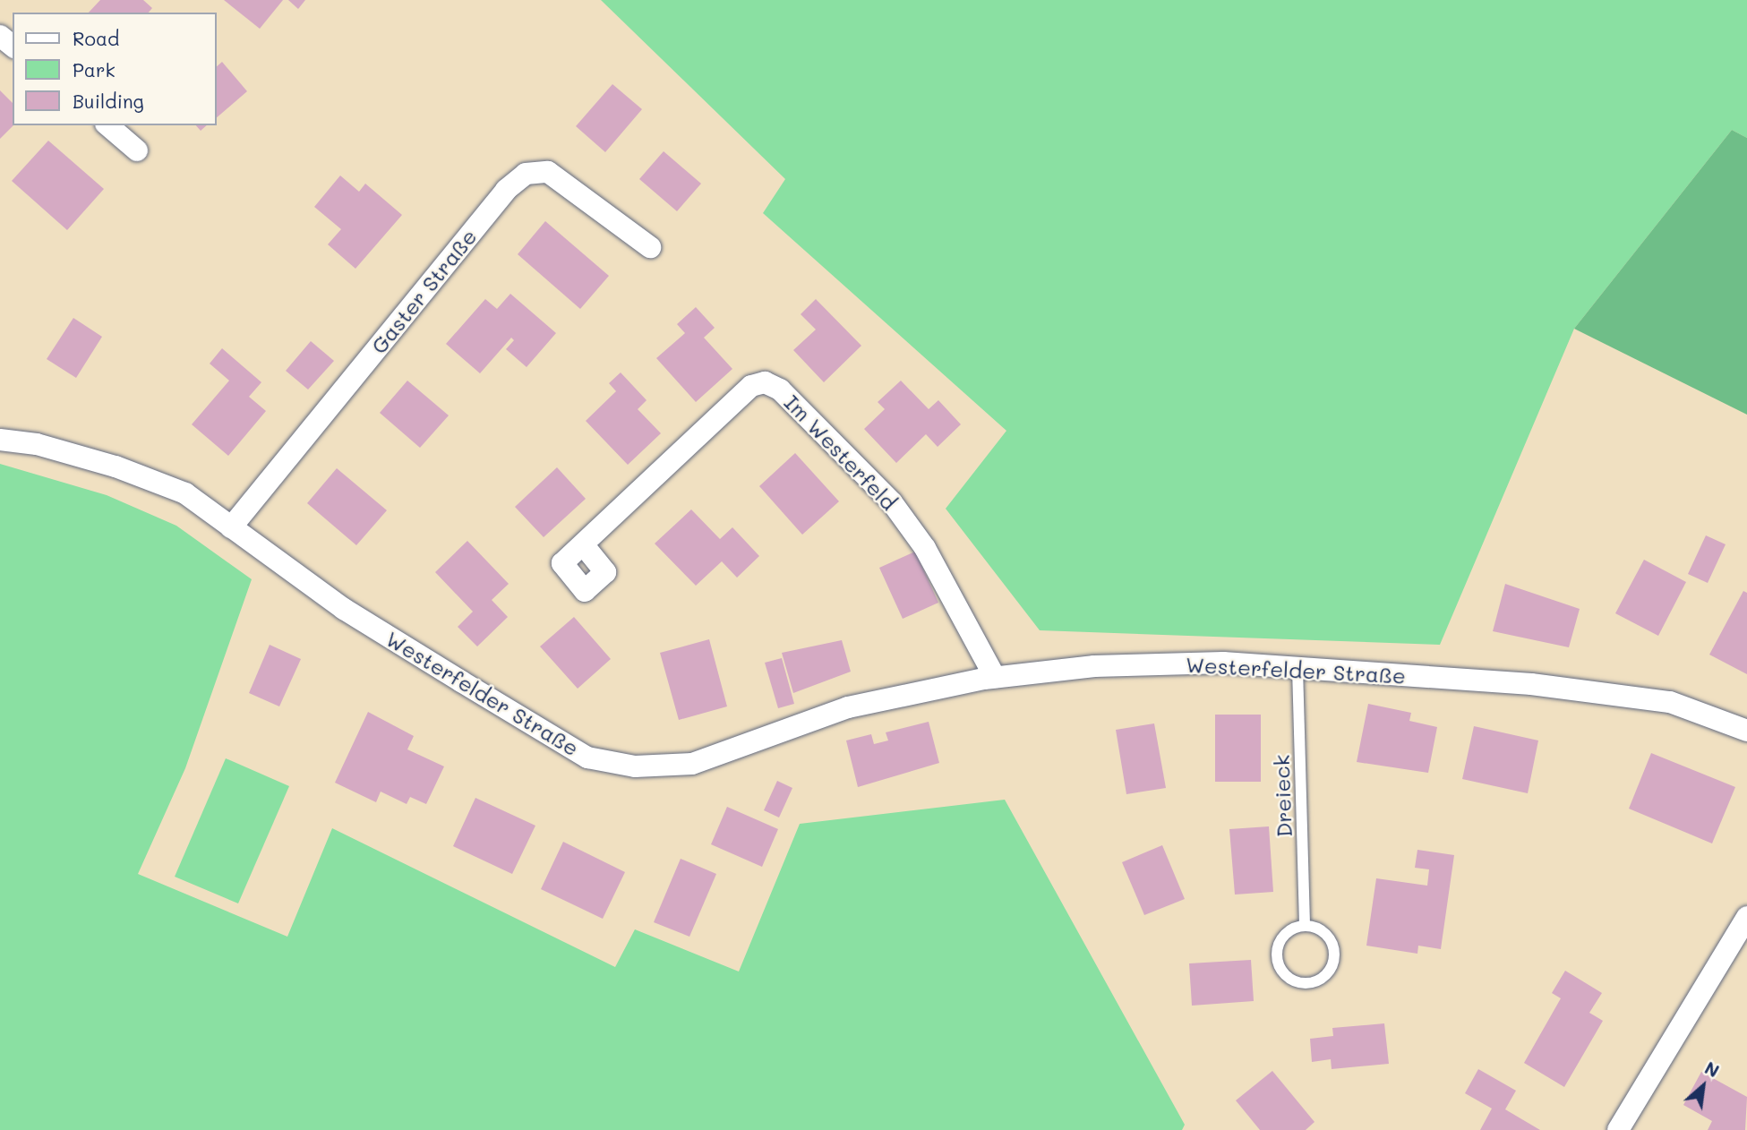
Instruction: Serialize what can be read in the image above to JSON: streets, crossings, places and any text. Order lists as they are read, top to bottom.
{
  "streets": {
    "street": ["Gaster Straße", "Im Westerfeld", "Westerfelder Straße"],
    "lane": ["Dreieck"]
  },
  "crossings": [
    ["Gaster Straße", "Westerfelder Straße"],
    ["Im Westerfeld", "Westerfelder Straße"],
    ["Westerfelder Straße", "Dreieck"]
  ],
  "legend": ["Road", "Park", "Building"],
  "north": "top right"
}
